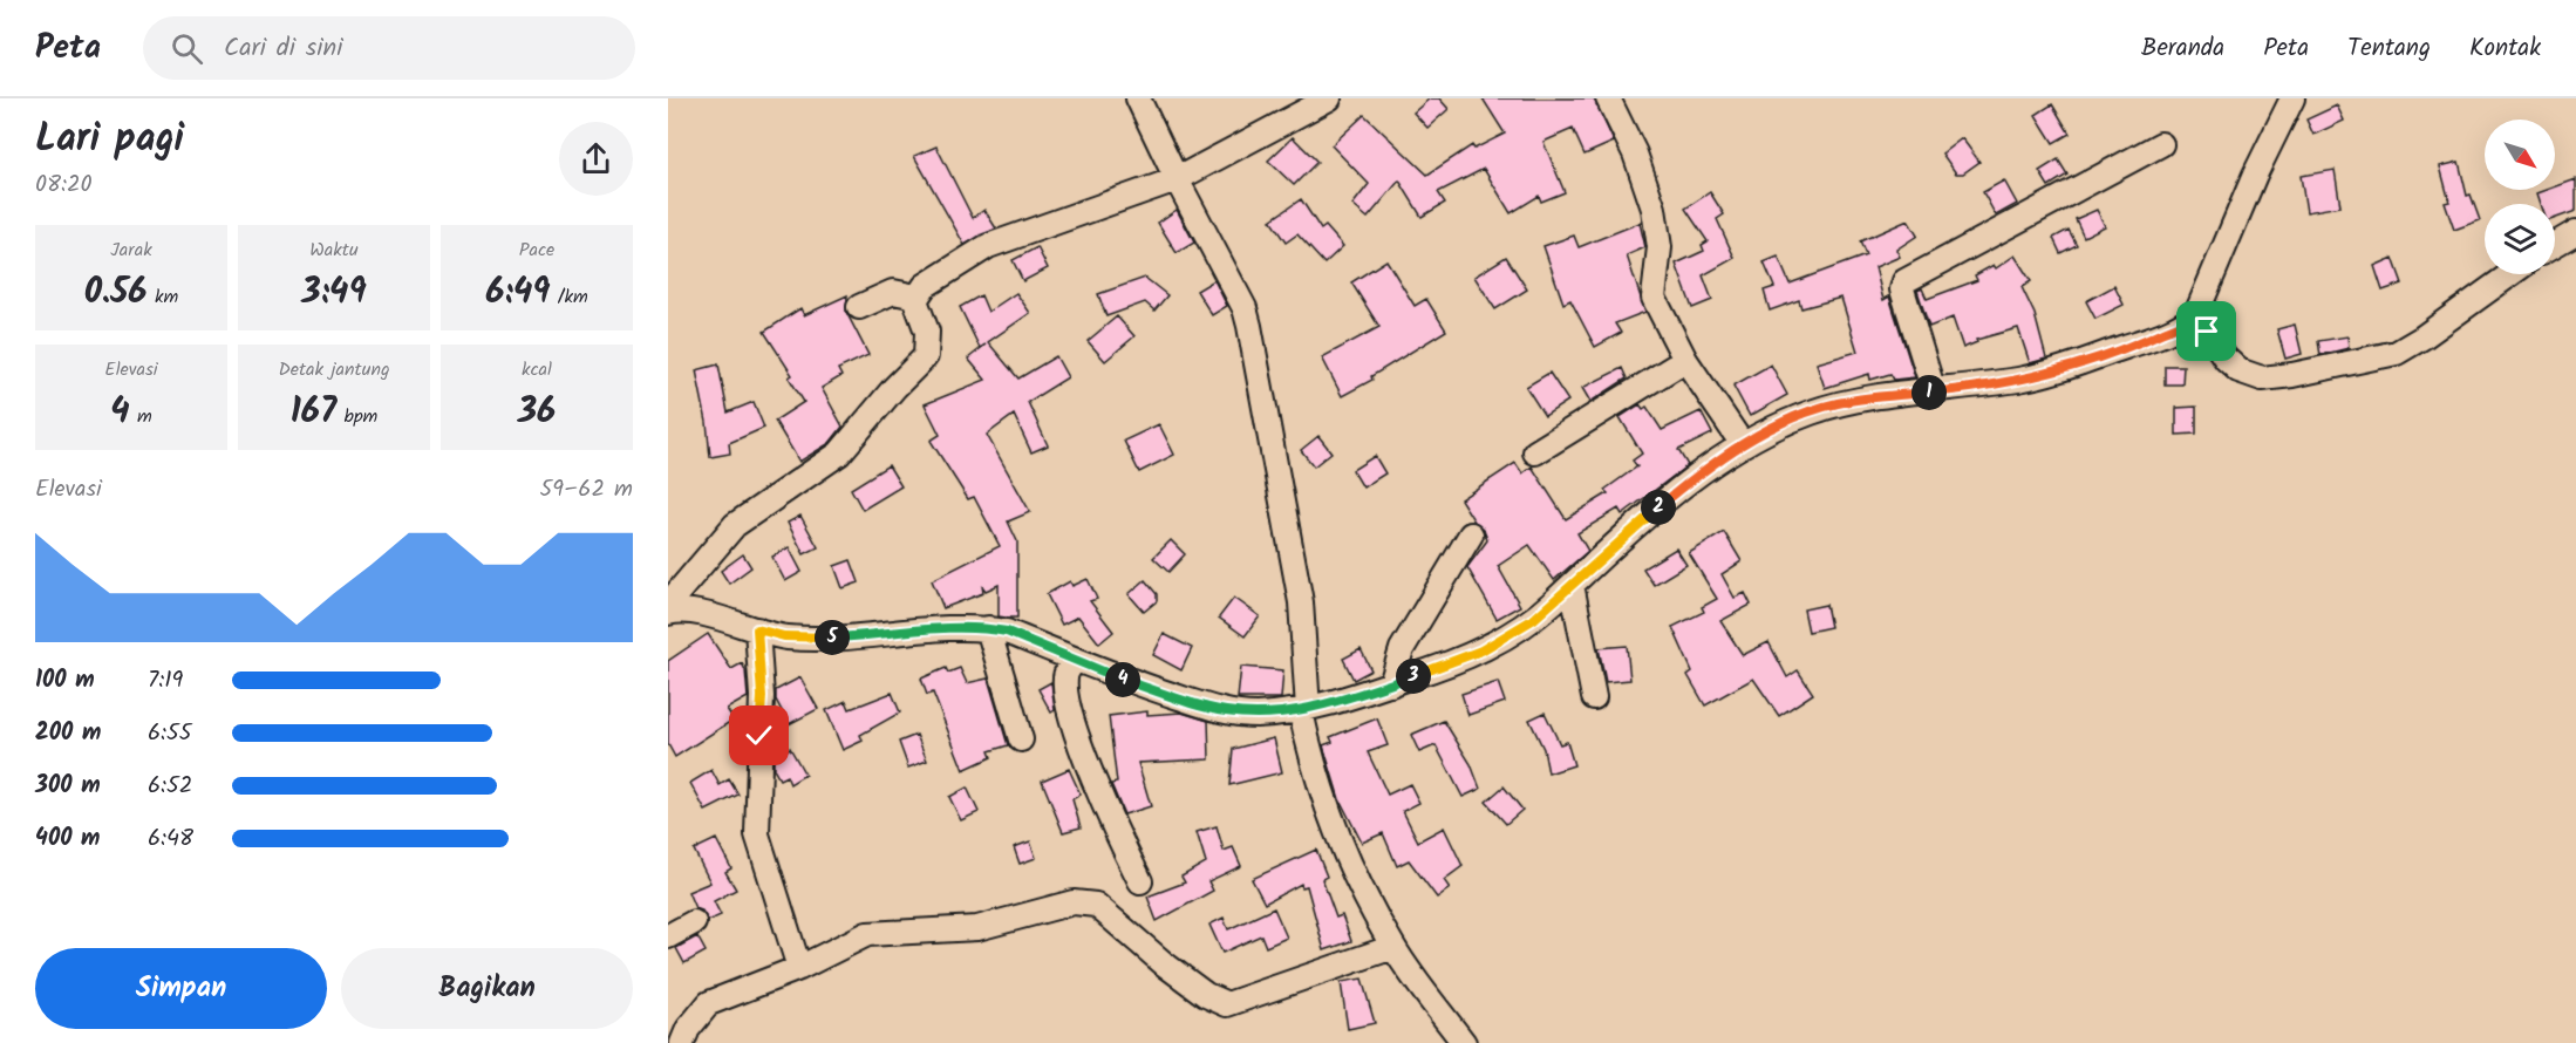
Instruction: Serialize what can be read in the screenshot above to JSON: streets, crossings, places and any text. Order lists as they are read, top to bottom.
{
  "north": "bottom right",
  "page": {
    "header": "Peta",
    "search": "Cari di sini",
    "nav": [
      "Beranda",
      "Peta",
      "Tentang",
      "Kontak"
    ],
    "heading": ["Lari pagi", "08:20"],
    "stats": [
      ["Jarak", "0.56 km"],
      ["Waktu", "3:49"],
      ["Pace", "6:49 /km"],
      ["Elevasi", "4 m"],
      ["Detak jantung", "167 bpm"],
      ["kcal", "36"]
    ],
    "pins": [
      "1",
      "2",
      "5",
      "3",
      "4"
    ],
    "chart": ["Elevasi", "59–62 m"],
    "list": [
      {
        "name": "100 m",
        "note": "7:19"
      },
      {
        "name": "200 m",
        "note": "6:55"
      },
      {
        "name": "300 m",
        "note": "6:52"
      },
      {
        "name": "400 m",
        "note": "6:48"
      }
    ],
    "buttons": ["Simpan", "Bagikan"]
  }
}
